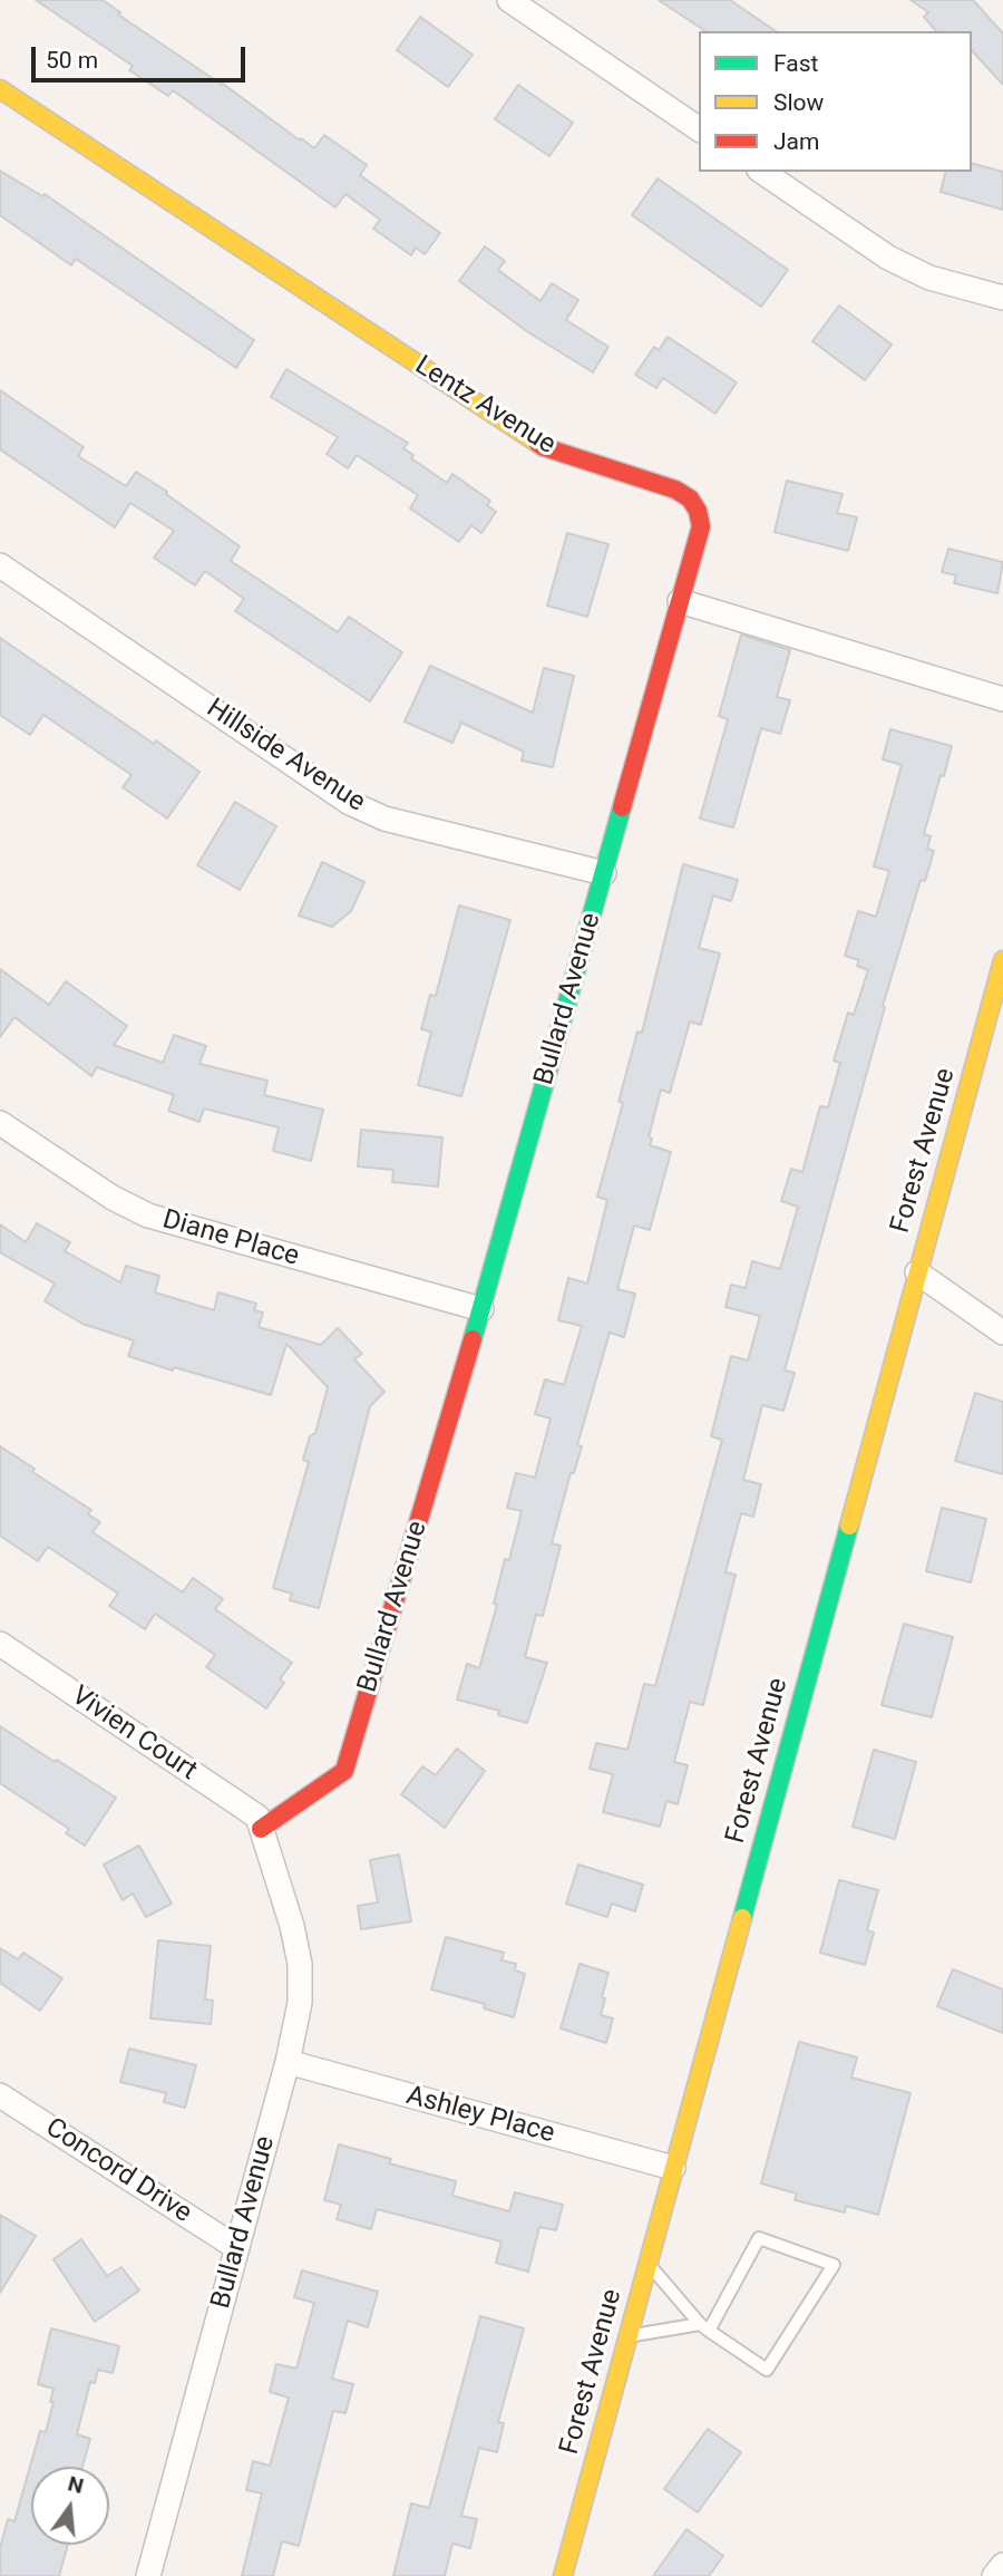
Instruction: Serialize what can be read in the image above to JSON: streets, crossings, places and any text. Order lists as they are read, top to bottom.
{
  "streets": {
    "street": [
      "Lentz Avenue",
      "Hillside Avenue",
      "Bullard Avenue",
      "Forest Avenue",
      "Diane Place",
      "Vivien Court",
      "Ashley Place",
      "Concord Drive"
    ]
  },
  "crossings": [
    ["Lentz Avenue", "Bullard Avenue"],
    ["Hillside Avenue", "Bullard Avenue"],
    ["Bullard Avenue", "Diane Place"],
    ["Bullard Avenue", "Vivien Court"],
    ["Bullard Avenue", "Ashley Place"],
    ["Bullard Avenue", "Concord Drive"],
    ["Forest Avenue", "Ashley Place"]
  ],
  "legend": ["Fast", "Slow", "Jam"],
  "scale_bar": "50 m",
  "north": "top"
}
